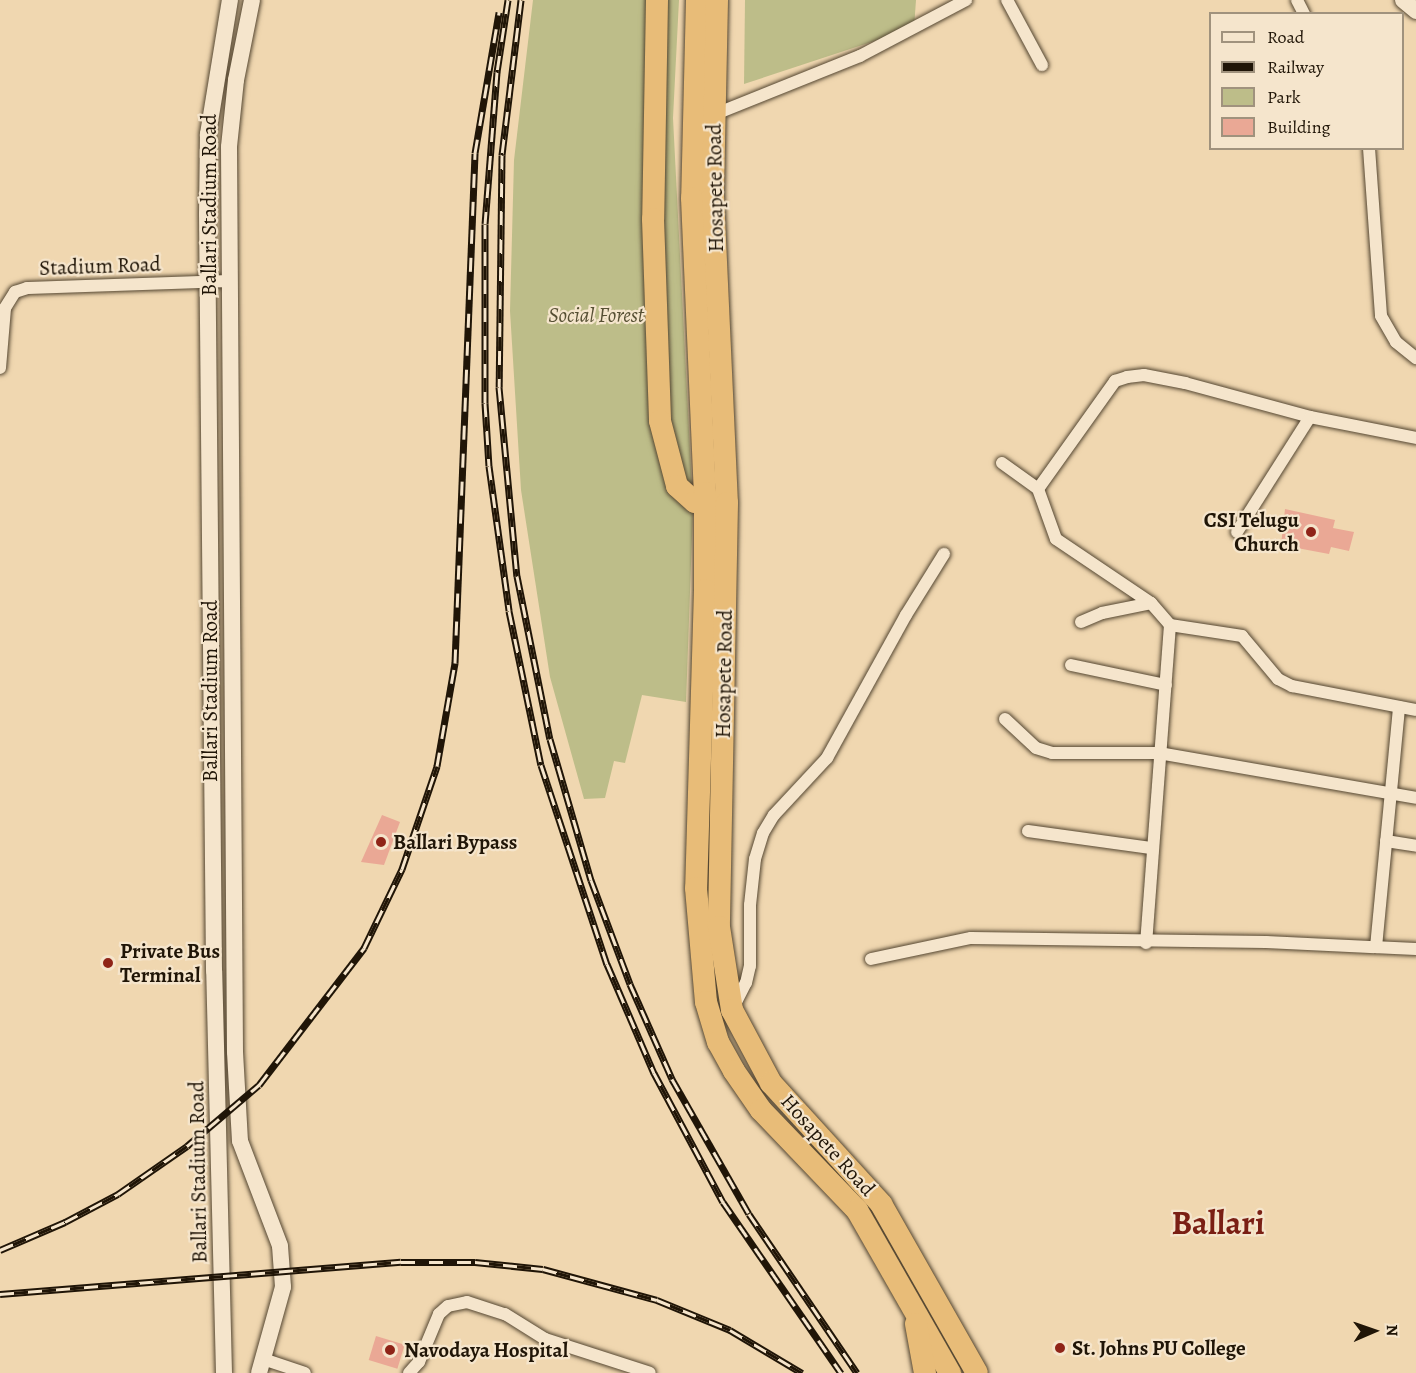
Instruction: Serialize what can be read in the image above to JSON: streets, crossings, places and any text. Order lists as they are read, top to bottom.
{
  "streets": {
    "highway": ["Hosapete Road"],
    "street": ["Ballari Stadium Road", "Stadium Road"]
  },
  "crossings": [
    ["Ballari Stadium Road", "Stadium Road"]
  ],
  "districts": ["Ballari"],
  "parks": ["Social Forest"],
  "places": [
    "CSI Telugu Church",
    "Ballari Bypass",
    "Private Bus Terminal",
    "St. Johns PU College",
    "Navodaya Hospital"
  ],
  "legend": [
    "Road",
    "Railway",
    "Park",
    "Building"
  ],
  "north": "right"
}
